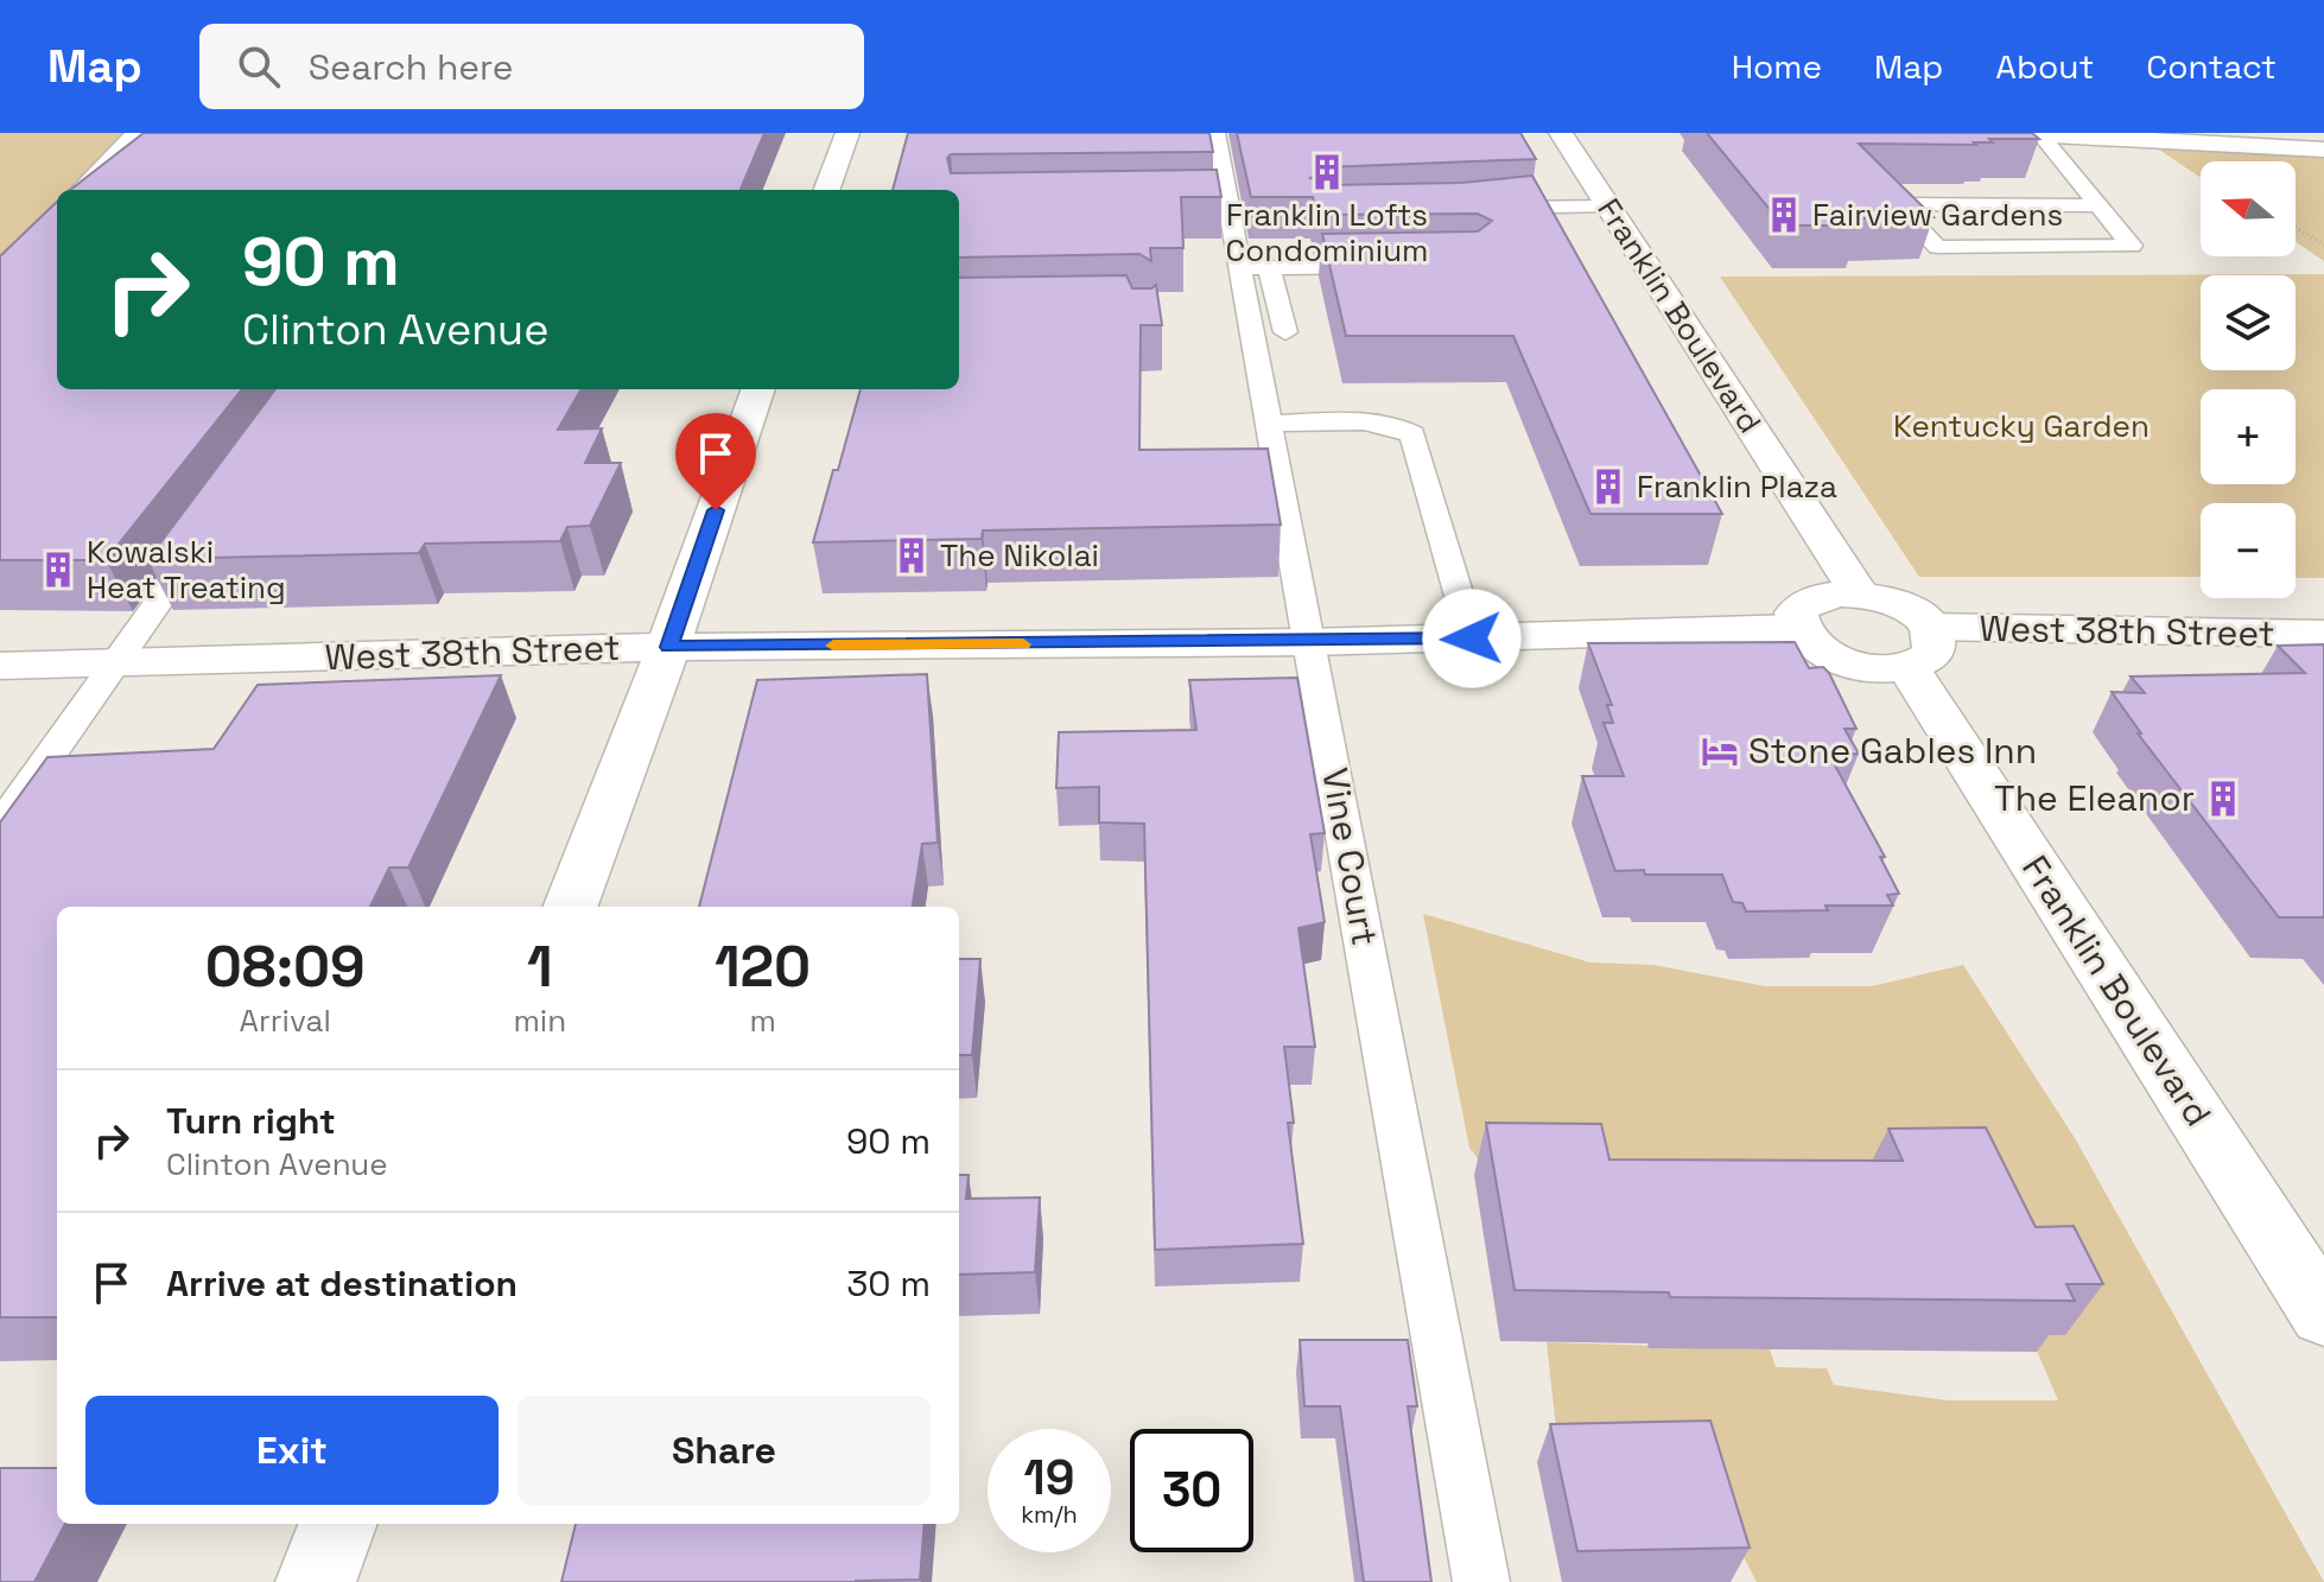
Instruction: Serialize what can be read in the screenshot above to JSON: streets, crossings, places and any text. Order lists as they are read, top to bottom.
{
  "streets": {
    "street": ["Franklin Boulevard", "West 38th Street"],
    "lane": ["Vine Court"]
  },
  "crossings": [
    ["Franklin Boulevard", "West 38th Street"],
    ["West 38th Street", "Vine Court"]
  ],
  "parks": ["Kentucky Garden"],
  "places": {
    "building": [
      "Franklin Lofts Condominium",
      "Fairview Gardens",
      "Franklin Plaza",
      "The Nikolai",
      "Kowalski Heat Treating",
      "The Eleanor"
    ],
    "hotel": ["Stone Gables Inn"]
  },
  "north": "left",
  "page": {
    "header": "Map",
    "search": "Search here",
    "nav": [
      "Home",
      "Map",
      "About",
      "Contact"
    ],
    "map_buttons": ["+", "−"],
    "turn": ["90 m", "Clinton Avenue"],
    "eta": [
      "08:09",
      "Arrival",
      "1",
      "min",
      "120",
      "m"
    ],
    "list": [
      {
        "name": "Turn right",
        "note": "Clinton Avenue",
        "value": "90 m"
      },
      {
        "name": "Arrive at destination",
        "value": "30 m"
      }
    ],
    "buttons": ["Exit", "Share"],
    "speed": "19 km/h",
    "limit": "30"
  }
}
